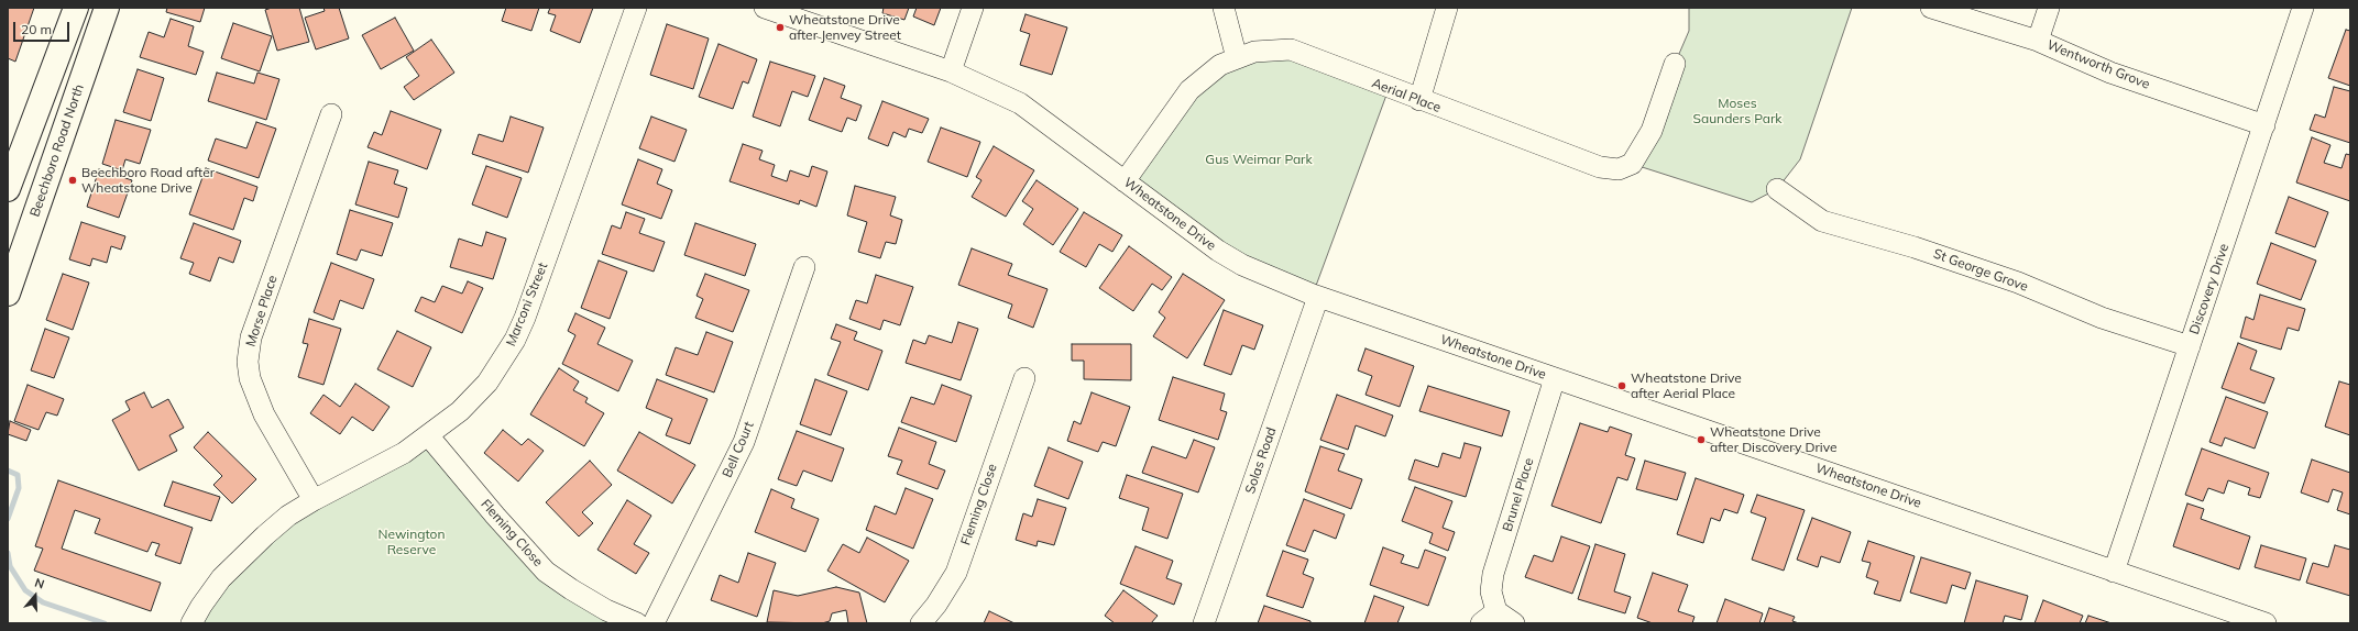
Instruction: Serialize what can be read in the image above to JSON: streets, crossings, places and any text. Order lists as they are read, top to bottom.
{
  "streets": {
    "main road": ["Beechboro Road North"],
    "street": [
      "Wentworth Grove",
      "Aerial Place",
      "Wheatstone Drive",
      "St George Grove",
      "Discovery Drive",
      "Marconi Street",
      "Morse Place",
      "Bell Court",
      "Solas Road",
      "Brunel Place",
      "Fleming Close"
    ]
  },
  "crossings": [
    ["Wentworth Grove", "Discovery Drive"],
    ["Aerial Place", "Wheatstone Drive"],
    ["Wheatstone Drive", "Discovery Drive"],
    ["Wheatstone Drive", "Solas Road"],
    ["Wheatstone Drive", "Brunel Place"],
    ["St George Grove", "Discovery Drive"],
    ["Marconi Street", "Morse Place"],
    ["Marconi Street", "Fleming Close"]
  ],
  "parks": ["Moses Saunders Park", "Gus Weimar Park", "Newington Reserve"],
  "places": [
    "Wheatstone Drive after Jenvey Street",
    "Beechboro Road after Wheatstone Drive",
    "Wheatstone Drive after Aerial Place",
    "Wheatstone Drive after Discovery Drive"
  ],
  "scale_bar": "20 m",
  "north": "top"
}
